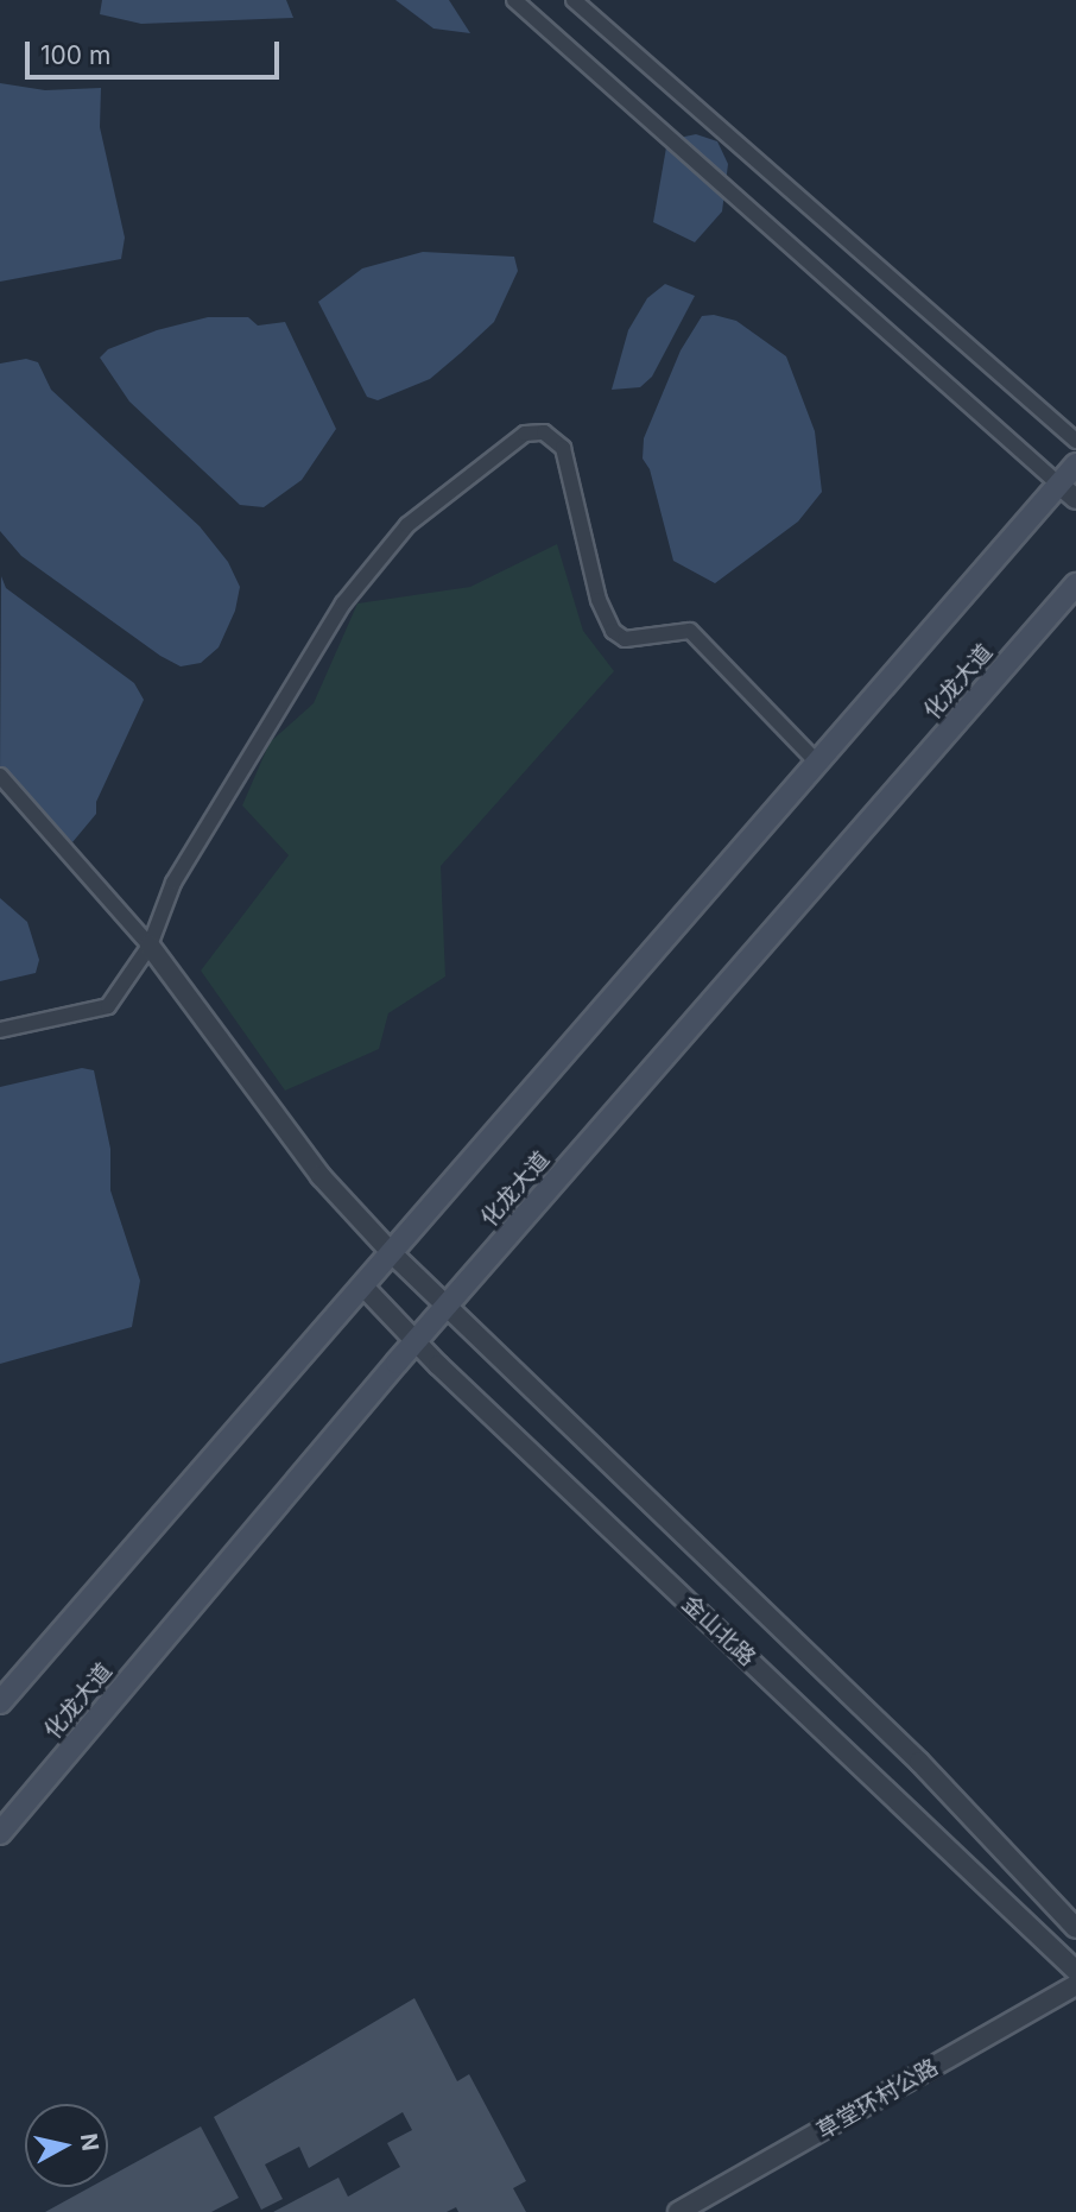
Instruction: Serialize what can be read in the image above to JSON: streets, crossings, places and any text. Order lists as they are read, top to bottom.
{
  "streets": {
    "main road": ["化龙大道"],
    "street": ["金山北路", "草堂环村公路"]
  },
  "crossings": [
    ["化龙大道", "金山北路"]
  ],
  "scale_bar": "100 m",
  "north": "right"
}
